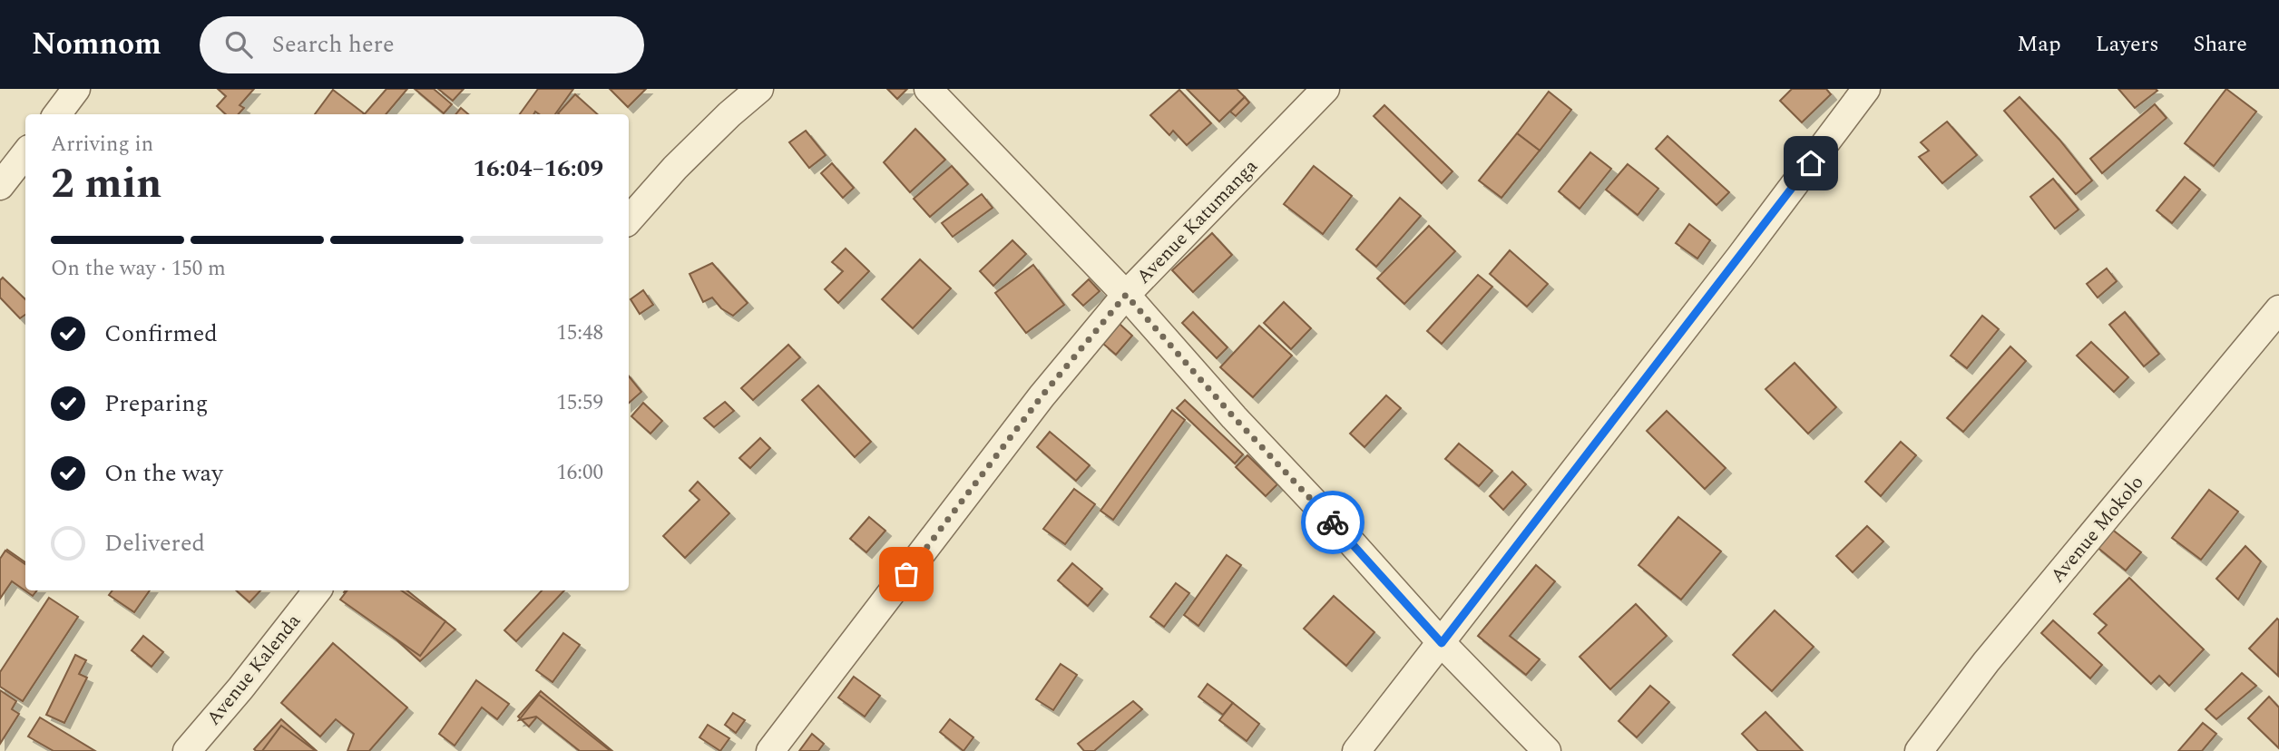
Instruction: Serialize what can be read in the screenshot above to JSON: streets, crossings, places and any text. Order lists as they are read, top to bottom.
{
  "streets": {
    "street": ["Avenue Katumanga", "Avenue Mokolo", "Avenue Kalenda"]
  },
  "page": {
    "header": "Nomnom",
    "search": "Search here",
    "nav": ["Map", "Layers", "Share"],
    "heading": ["2 min", "Arriving in", "16:04–16:09"],
    "bar": "On the way · 150 m",
    "list": [
      ["Confirmed", "15:48"],
      ["Preparing", "15:59"],
      ["On the way", "16:00"],
      "Delivered"
    ]
  }
}
